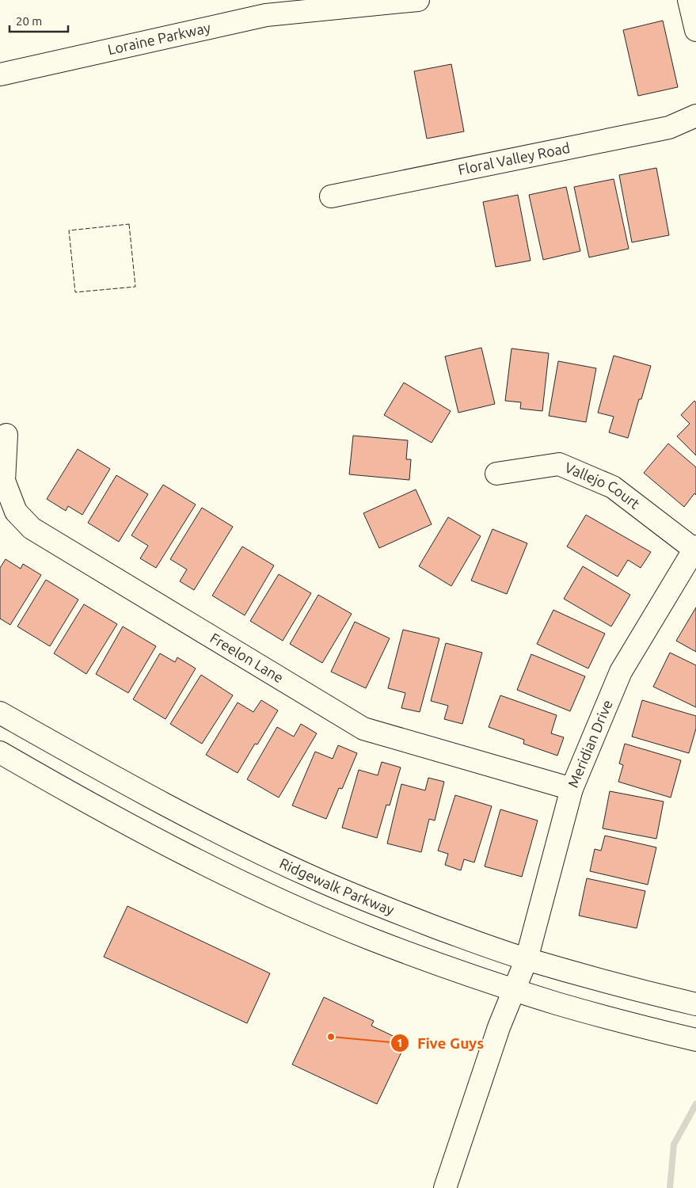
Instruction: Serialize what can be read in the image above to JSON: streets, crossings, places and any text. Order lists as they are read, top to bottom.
{
  "streets": {
    "street": [
      "Loraine Parkway",
      "Floral Valley Road",
      "Vallejo Court",
      "Freelon Lane",
      "Meridian Drive",
      "Ridgewalk Parkway"
    ]
  },
  "crossings": [
    ["Vallejo Court", "Meridian Drive"],
    ["Freelon Lane", "Meridian Drive"],
    ["Meridian Drive", "Ridgewalk Parkway"]
  ],
  "places": ["Five Guys"],
  "scale_bar": "20 m"
}
